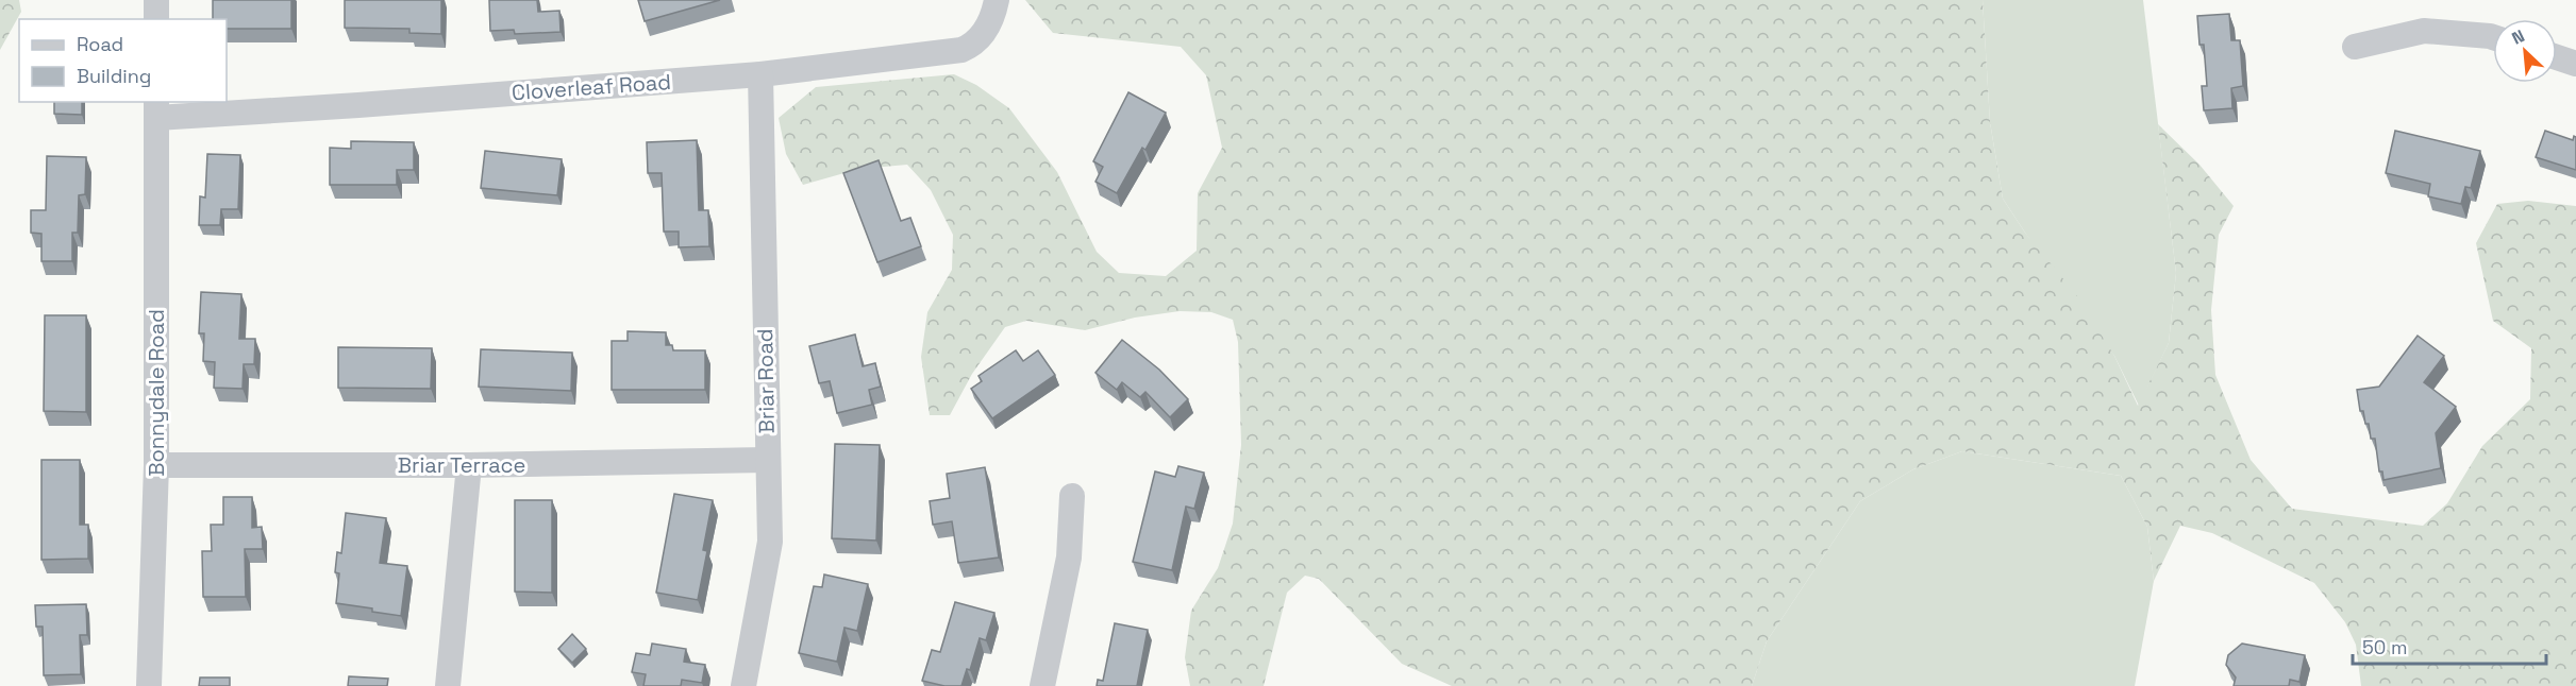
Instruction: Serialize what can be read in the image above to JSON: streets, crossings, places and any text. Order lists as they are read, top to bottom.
{
  "streets": {
    "street": [
      "Cloverleaf Road",
      "Briar Road",
      "Bonnydale Road",
      "Briar Terrace"
    ]
  },
  "crossings": [
    ["Cloverleaf Road", "Briar Road"],
    ["Cloverleaf Road", "Bonnydale Road"],
    ["Briar Road", "Briar Terrace"],
    ["Bonnydale Road", "Briar Terrace"]
  ],
  "legend": ["Road", "Building"],
  "scale_bar": "50 m",
  "north": "top left"
}
